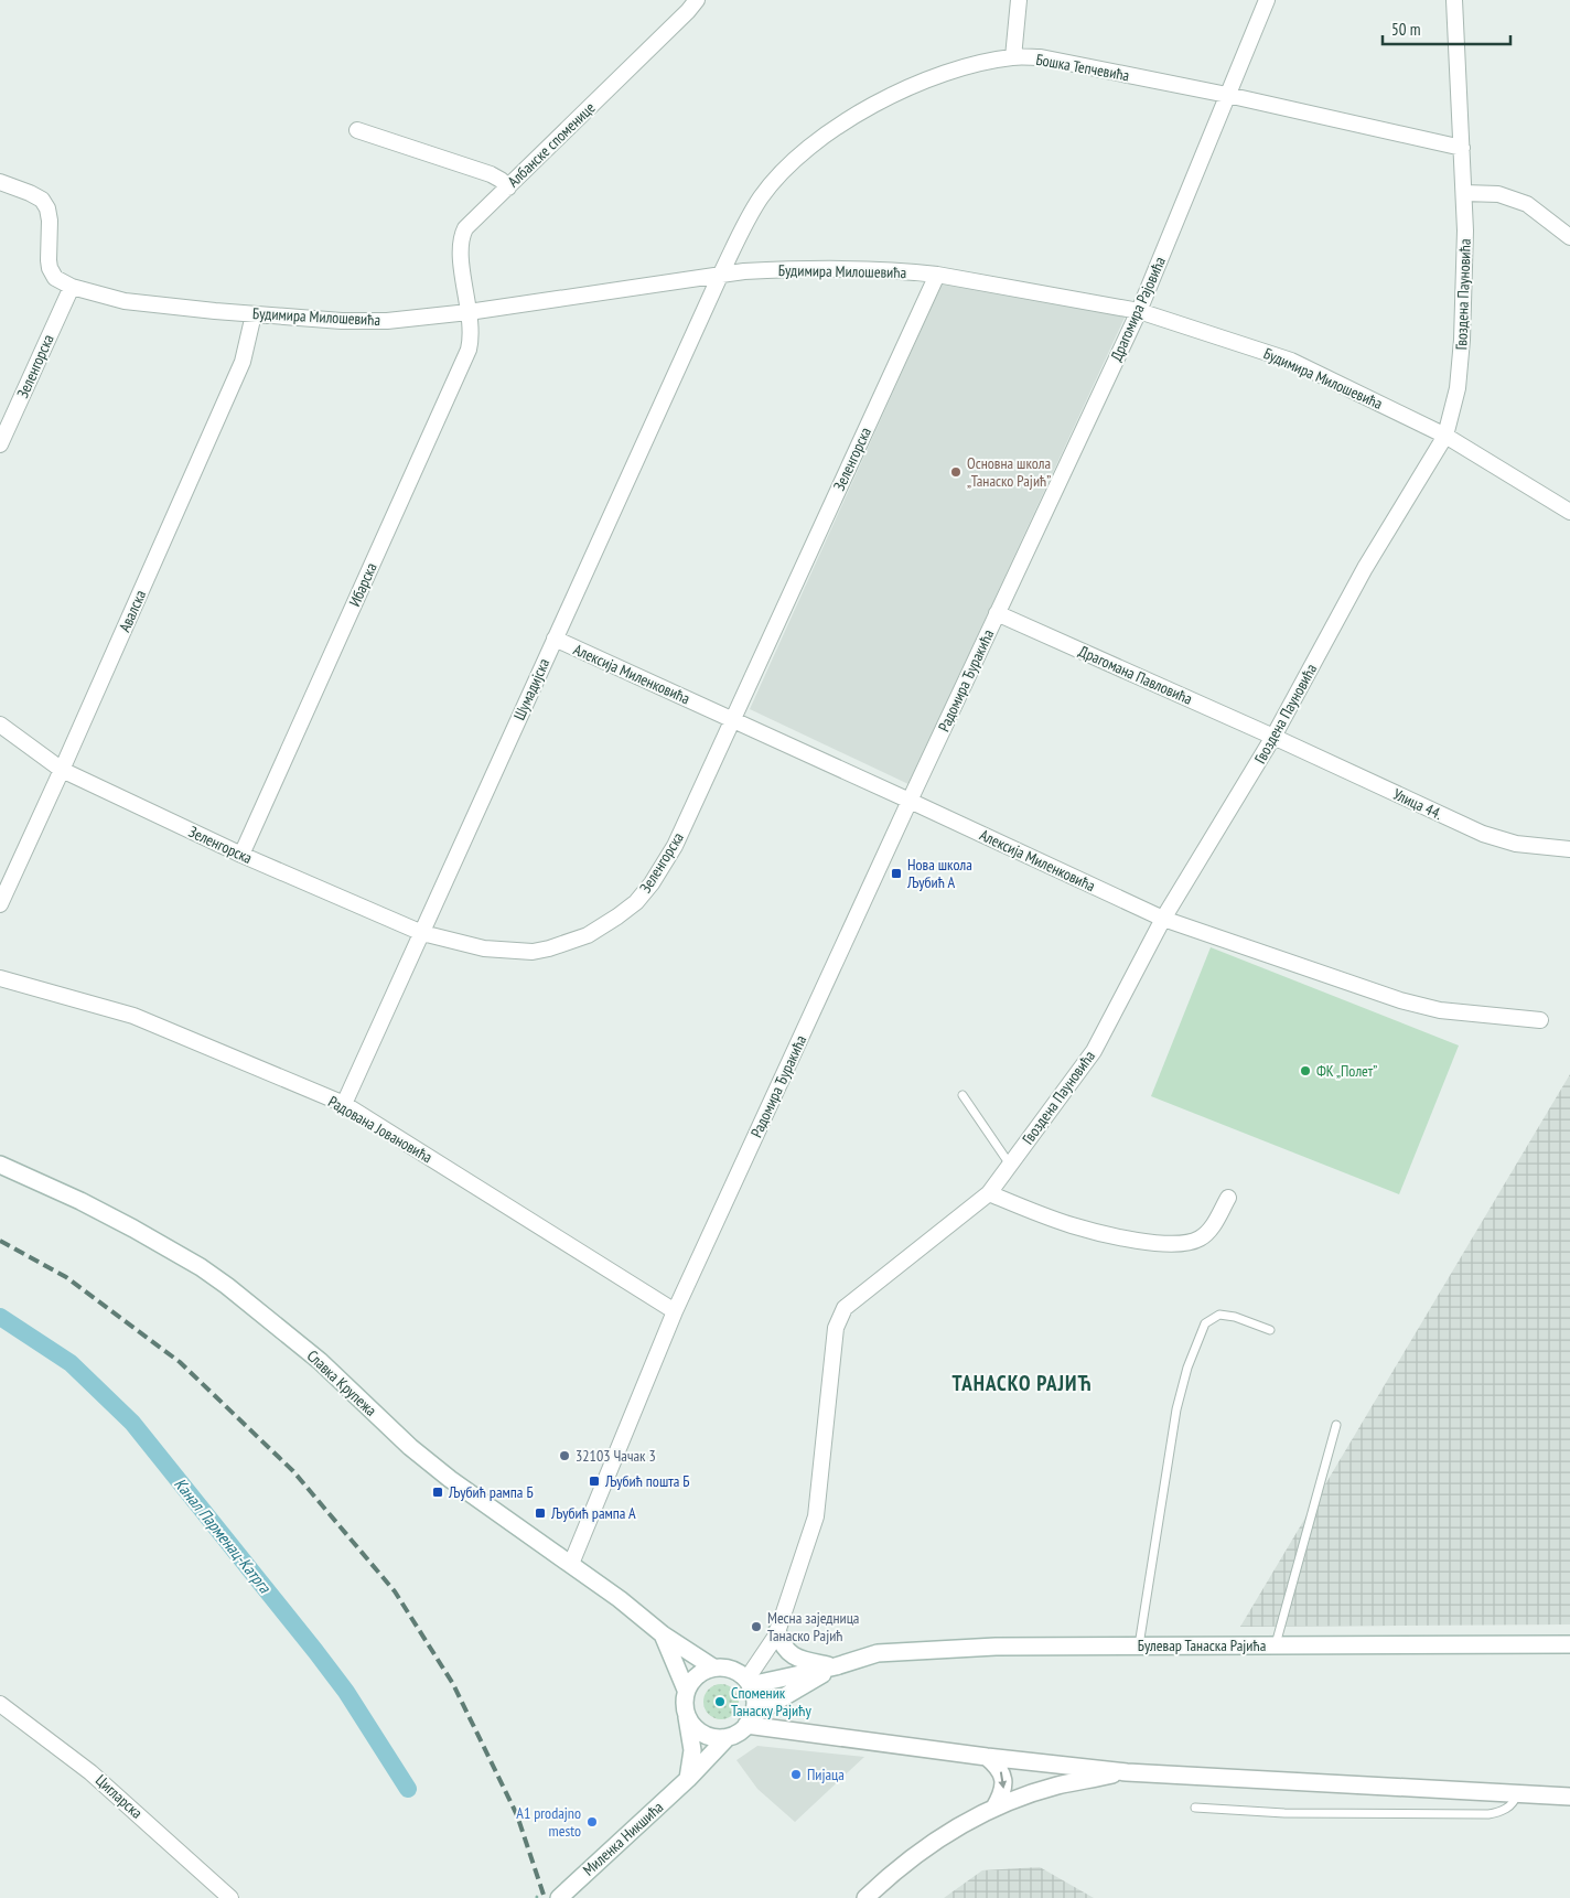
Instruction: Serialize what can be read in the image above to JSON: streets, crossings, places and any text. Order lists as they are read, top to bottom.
{
  "streets": {
    "main road": ["Славка Крупежа", "Булевар Танаска Рајића", "Миленка Никшића"],
    "street": [
      "Бошка Тепчевића",
      "Албанске споменице",
      "Будимира Милошевића",
      "Гвоздена Пауновића",
      "Драгомира Рајовића",
      "Зеленгорска",
      "Ибарска",
      "Авалска",
      "Алексија Миленковића",
      "Драгомана Павловића",
      "Радомира Ђуракића",
      "Шумадијска",
      "Улица 44.",
      "Радована Јовановића",
      "Цигларска"
    ]
  },
  "crossings": [
    ["Бошка Тепчевића", "Будимира Милошевића"],
    ["Бошка Тепчевића", "Гвоздена Пауновића"],
    ["Бошка Тепчевића", "Драгомира Рајовића"],
    ["Бошка Тепчевића", "Шумадијска"],
    ["Албанске споменице", "Будимира Милошевића"],
    ["Албанске споменице", "Ибарска"],
    ["Будимира Милошевића", "Гвоздена Пауновића"],
    ["Будимира Милошевића", "Драгомира Рајовића"],
    ["Будимира Милошевића", "Зеленгорска"],
    ["Будимира Милошевића", "Ибарска"],
    ["Будимира Милошевића", "Авалска"],
    ["Будимира Милошевића", "Шумадијска"],
    ["Гвоздена Пауновића", "Алексија Миленковића"],
    ["Гвоздена Пауновића", "Драгомана Павловића"],
    ["Гвоздена Пауновића", "Улица 44."],
    ["Гвоздена Пауновића", "Славка Крупежа"],
    ["Гвоздена Пауновића", "Миленка Никшића"],
    ["Драгомира Рајовића", "Драгомана Павловића"],
    ["Драгомира Рајовића", "Радомира Ђуракића"],
    ["Зеленгорска", "Ибарска"],
    ["Зеленгорска", "Авалска"],
    ["Зеленгорска", "Алексија Миленковића"],
    ["Зеленгорска", "Шумадијска"],
    ["Алексија Миленковића", "Радомира Ђуракића"],
    ["Алексија Миленковића", "Шумадијска"],
    ["Драгомана Павловића", "Радомира Ђуракића"],
    ["Драгомана Павловића", "Улица 44."],
    ["Радомира Ђуракића", "Радована Јовановића"],
    ["Радомира Ђуракића", "Славка Крупежа"],
    ["Шумадијска", "Радована Јовановића"],
    ["Славка Крупежа", "Миленка Никшића"]
  ],
  "districts": ["ТАНАСКО РАЈИЋ"],
  "water": ["Канал Парменац-Катрга"],
  "places": {
    "other": [
      "Основна школа „Танаско Рајић”",
      "ФК „Полет”",
      "32103 Чачак 3",
      "Месна заједница Танаско Рајић",
      "Споменик Танаску Рајићу",
      "Пијаца",
      "A1 prodajno mesto"
    ],
    "transit": [
      "Нова школа Љубић А",
      "Љубић пошта Б",
      "Љубић рампа Б",
      "Љубић рампа А"
    ]
  },
  "scale_bar": "50 m"
}
